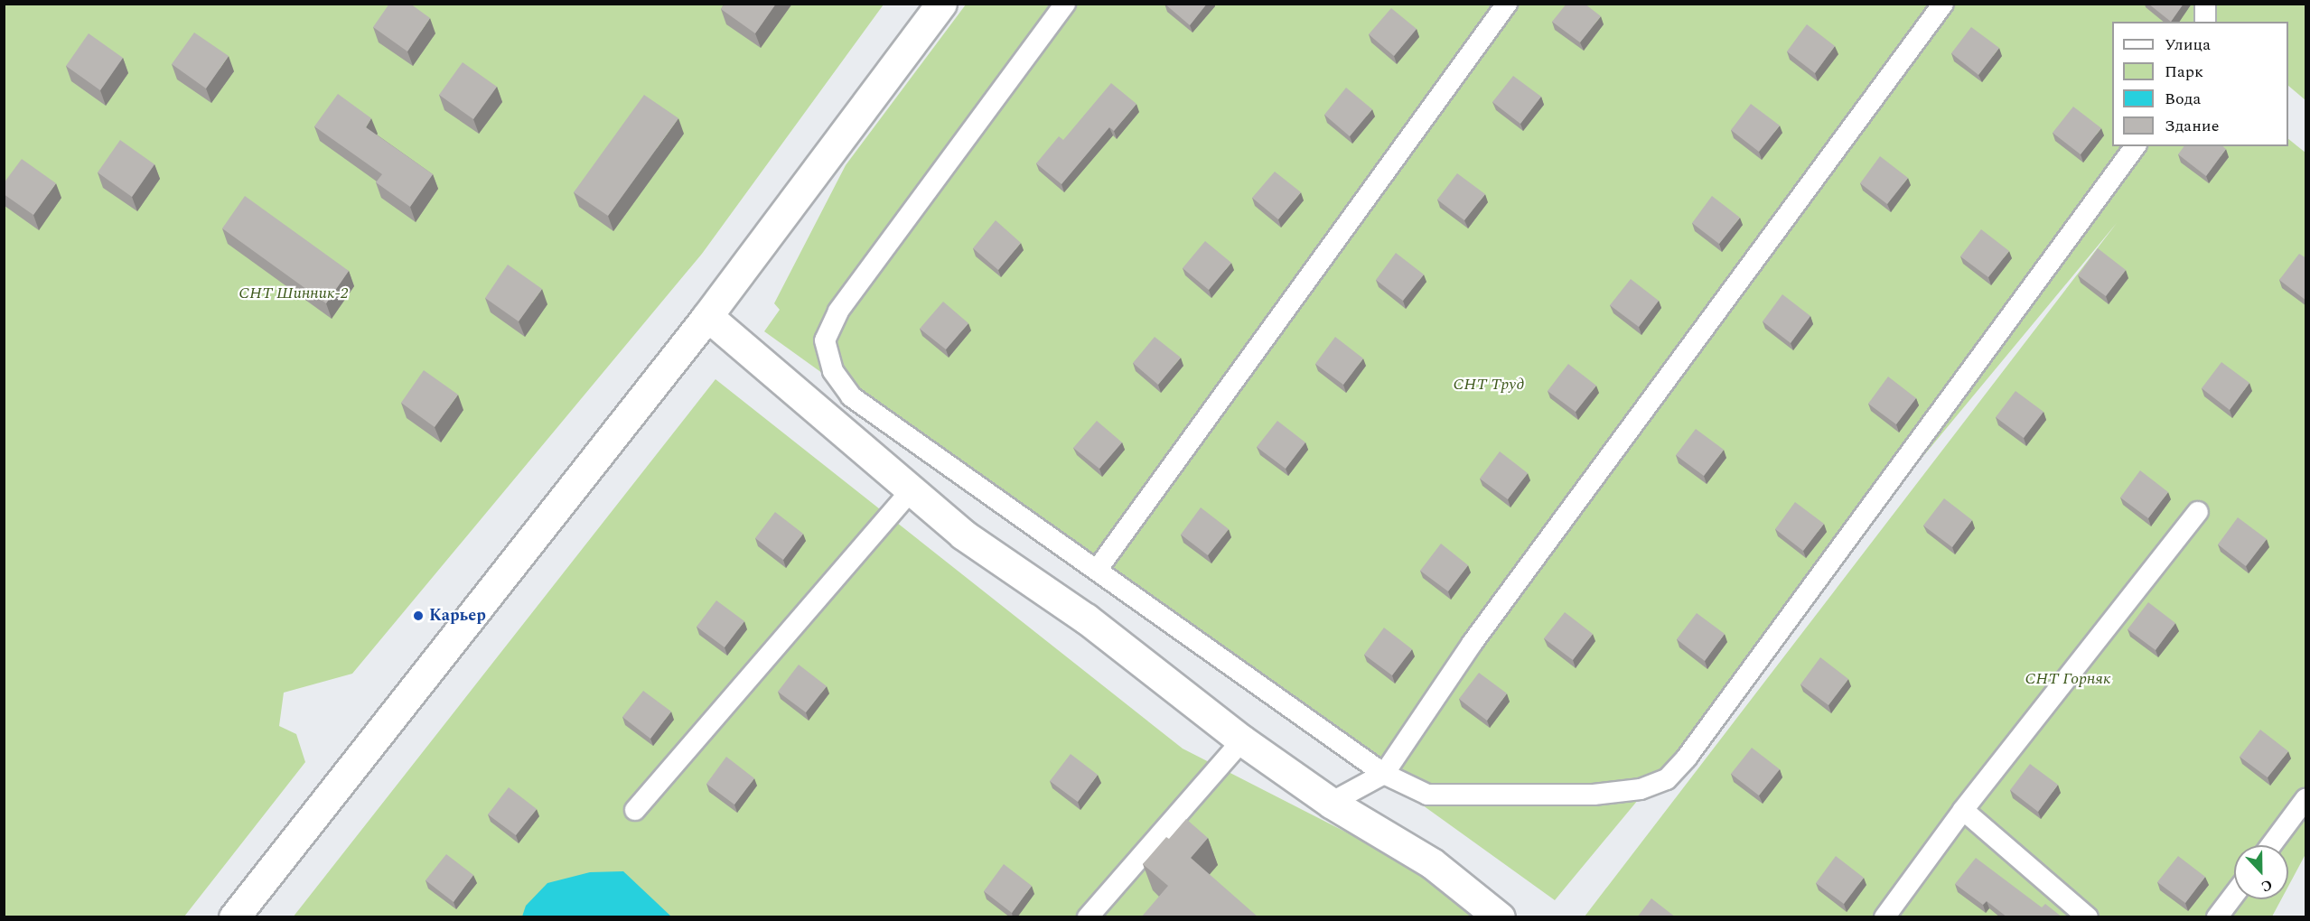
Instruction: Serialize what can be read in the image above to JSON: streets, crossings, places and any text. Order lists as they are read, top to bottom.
{
  "parks": ["СНТ Шинник-2", "СНТ Труд", "СНТ Горняк"],
  "places": ["Карьер"],
  "legend": [
    "Улица",
    "Парк",
    "Вода",
    "Здание"
  ],
  "north": "bottom"
}
